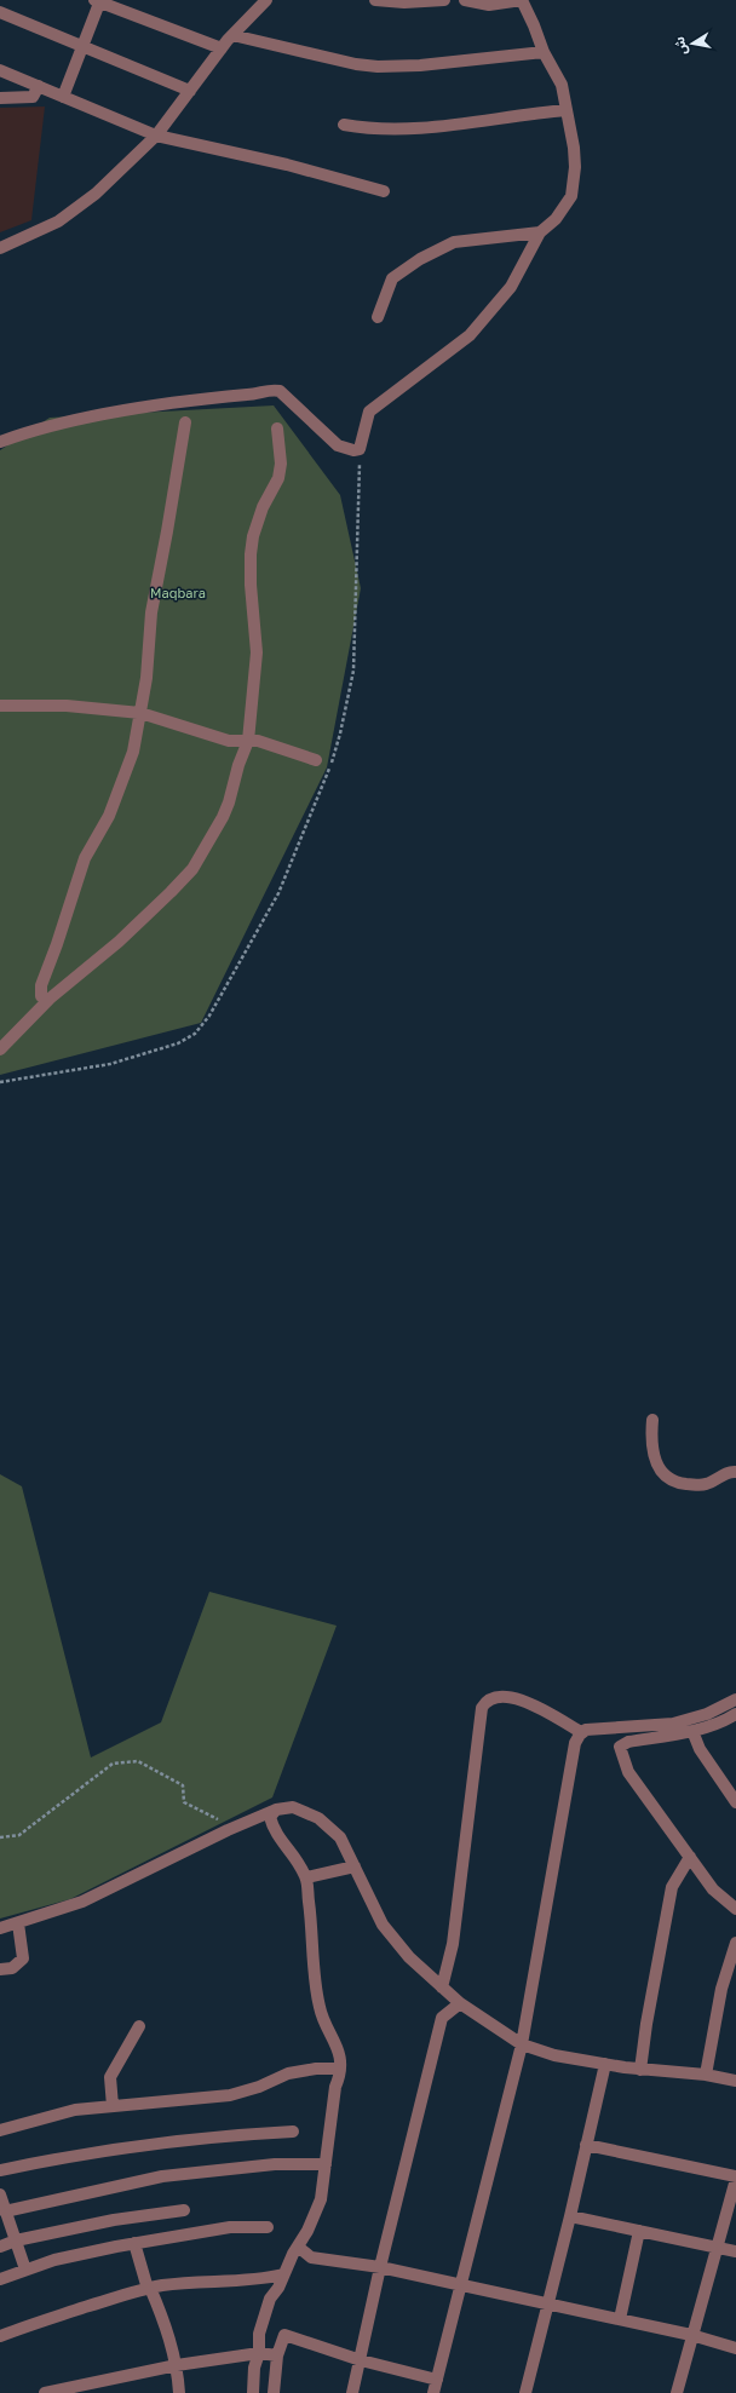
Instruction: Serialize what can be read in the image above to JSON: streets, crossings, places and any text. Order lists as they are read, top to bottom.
{
  "parks": ["Maqbara"],
  "north": "left"
}
